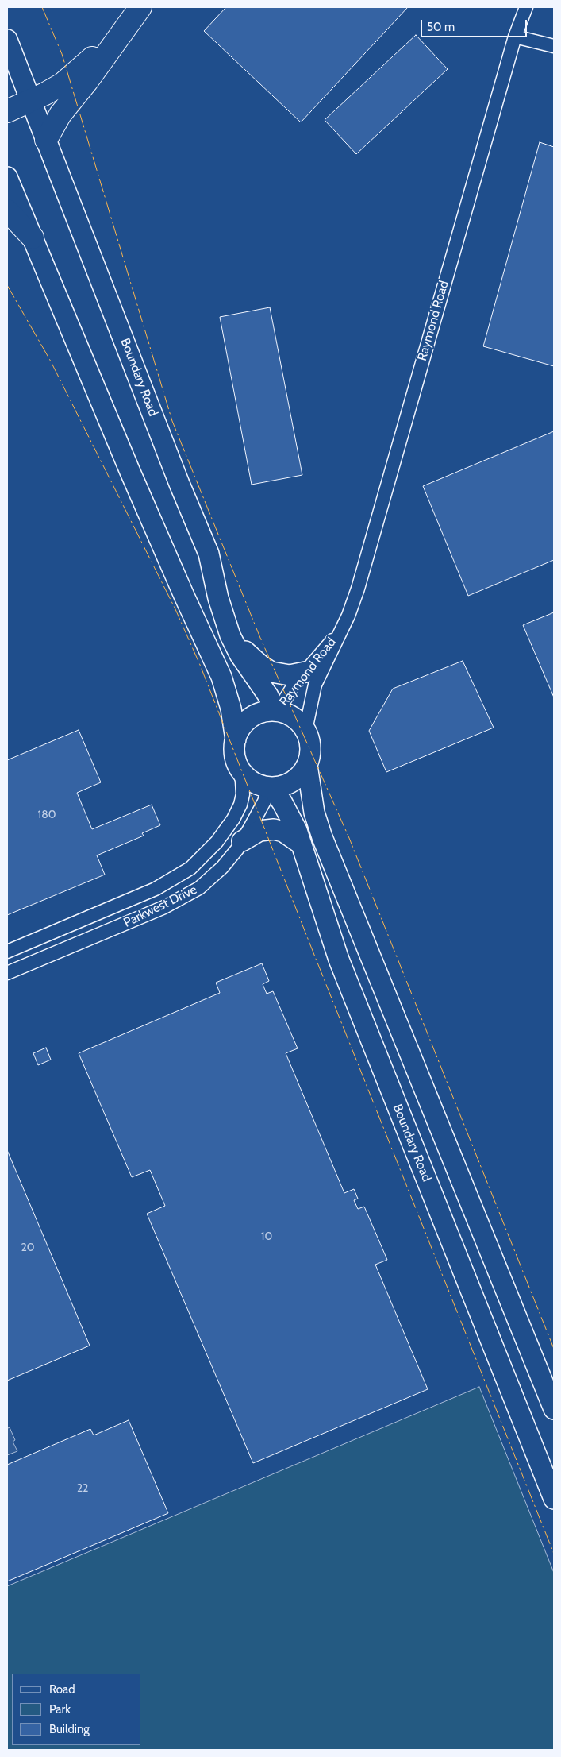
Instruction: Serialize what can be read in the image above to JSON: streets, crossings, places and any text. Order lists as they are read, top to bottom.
{
  "streets": {
    "main road": ["Boundary Road"],
    "street": ["Raymond Road", "Parkwest Drive"]
  },
  "crossings": [
    ["Raymond Road", "Boundary Road"],
    ["Raymond Road", "Parkwest Drive"],
    ["Boundary Road", "Parkwest Drive"]
  ],
  "house_numbers": [
    "180",
    "10",
    "20",
    "22"
  ],
  "legend": ["Road", "Park", "Building"],
  "scale_bar": "50 m"
}
